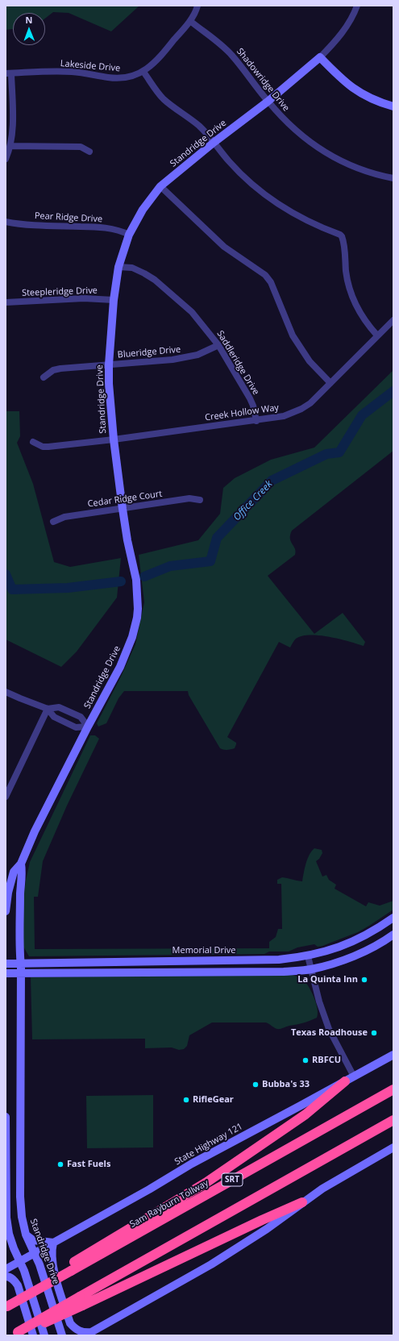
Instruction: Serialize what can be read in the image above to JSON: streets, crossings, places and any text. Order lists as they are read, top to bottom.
{
  "streets": {
    "highway": ["SRT", "Sam Rayburn Tollway"],
    "street": [
      "Lakeside Drive",
      "Shadowridge Drive",
      "Standridge Drive",
      "Pear Ridge Drive",
      "Steepleridge Drive",
      "Blueridge Drive",
      "Saddleridge Drive",
      "Creek Hollow Way",
      "Cedar Ridge Court",
      "Memorial Drive",
      "State Highway 121"
    ]
  },
  "crossings": [
    ["Lakeside Drive", "Shadowridge Drive"],
    ["Shadowridge Drive", "Standridge Drive"],
    ["Standridge Drive", "Pear Ridge Drive"],
    ["Standridge Drive", "Steepleridge Drive"],
    ["Standridge Drive", "Blueridge Drive"],
    ["Standridge Drive", "Saddleridge Drive"],
    ["Standridge Drive", "Creek Hollow Way"],
    ["Standridge Drive", "Cedar Ridge Court"],
    ["Standridge Drive", "Memorial Drive"],
    ["Standridge Drive", "State Highway 121"],
    ["Blueridge Drive", "Saddleridge Drive"],
    ["Saddleridge Drive", "Creek Hollow Way"]
  ],
  "water": ["Office Creek"],
  "places": [
    "La Quinta Inn",
    "Texas Roadhouse",
    "RBFCU",
    "Bubba's 33",
    "RifleGear",
    "Fast Fuels"
  ],
  "north": "top"
}
